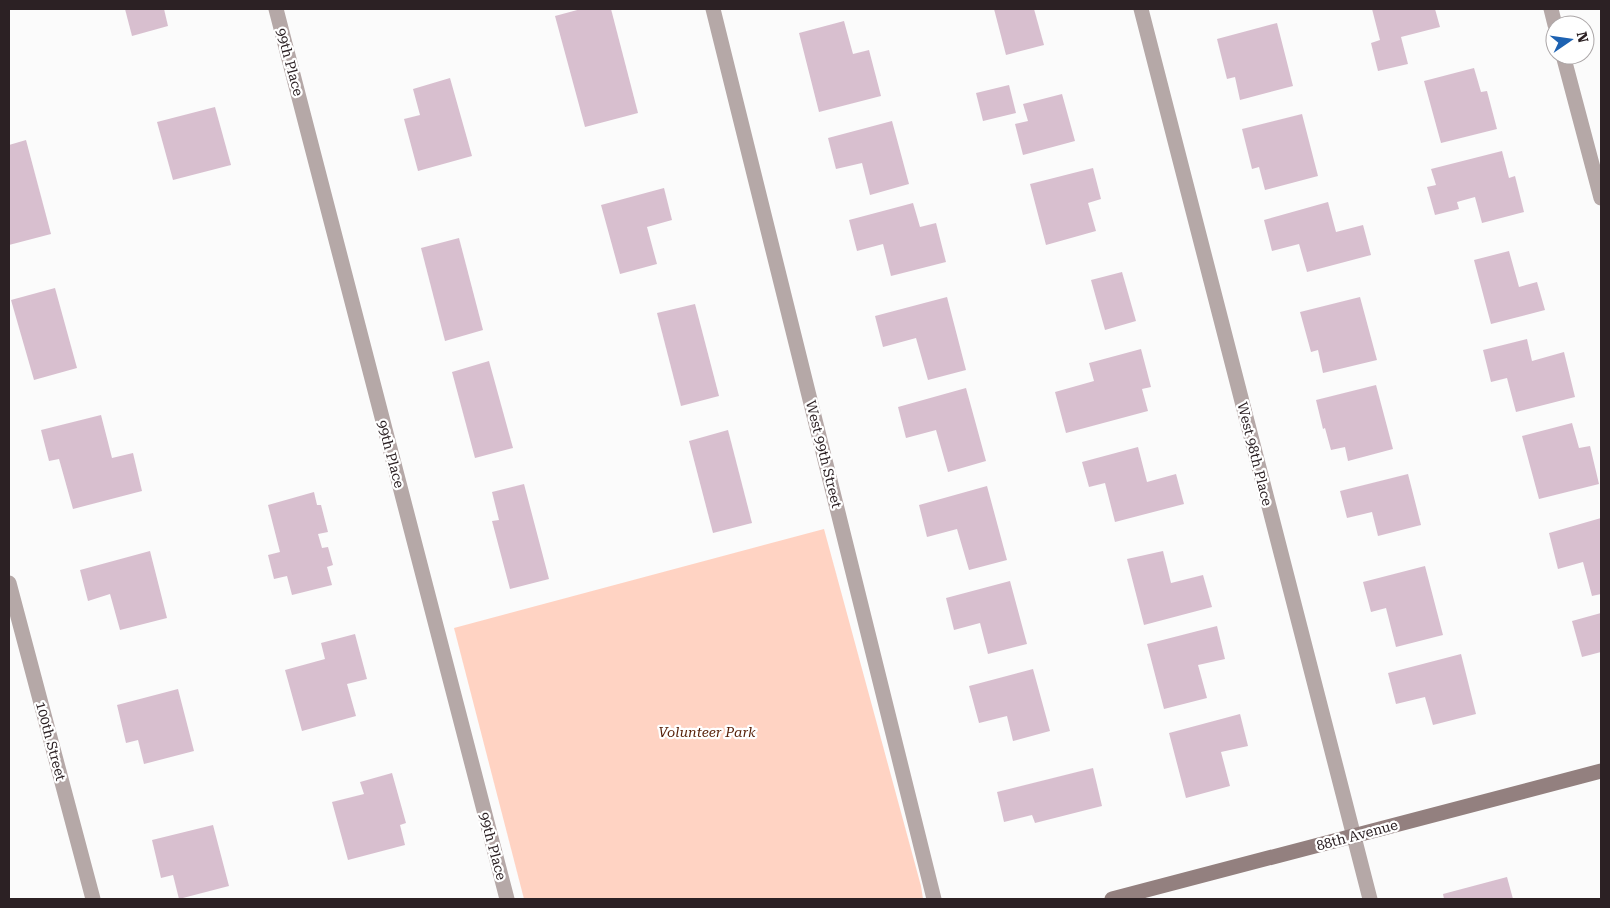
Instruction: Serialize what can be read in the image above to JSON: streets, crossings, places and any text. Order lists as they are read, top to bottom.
{
  "streets": {
    "street": [
      "99th Place",
      "West 99th Street",
      "West 98th Place",
      "100th Street",
      "88th Avenue"
    ]
  },
  "crossings": [
    ["West 98th Place", "88th Avenue"]
  ],
  "parks": ["Volunteer Park"],
  "north": "right"
}
